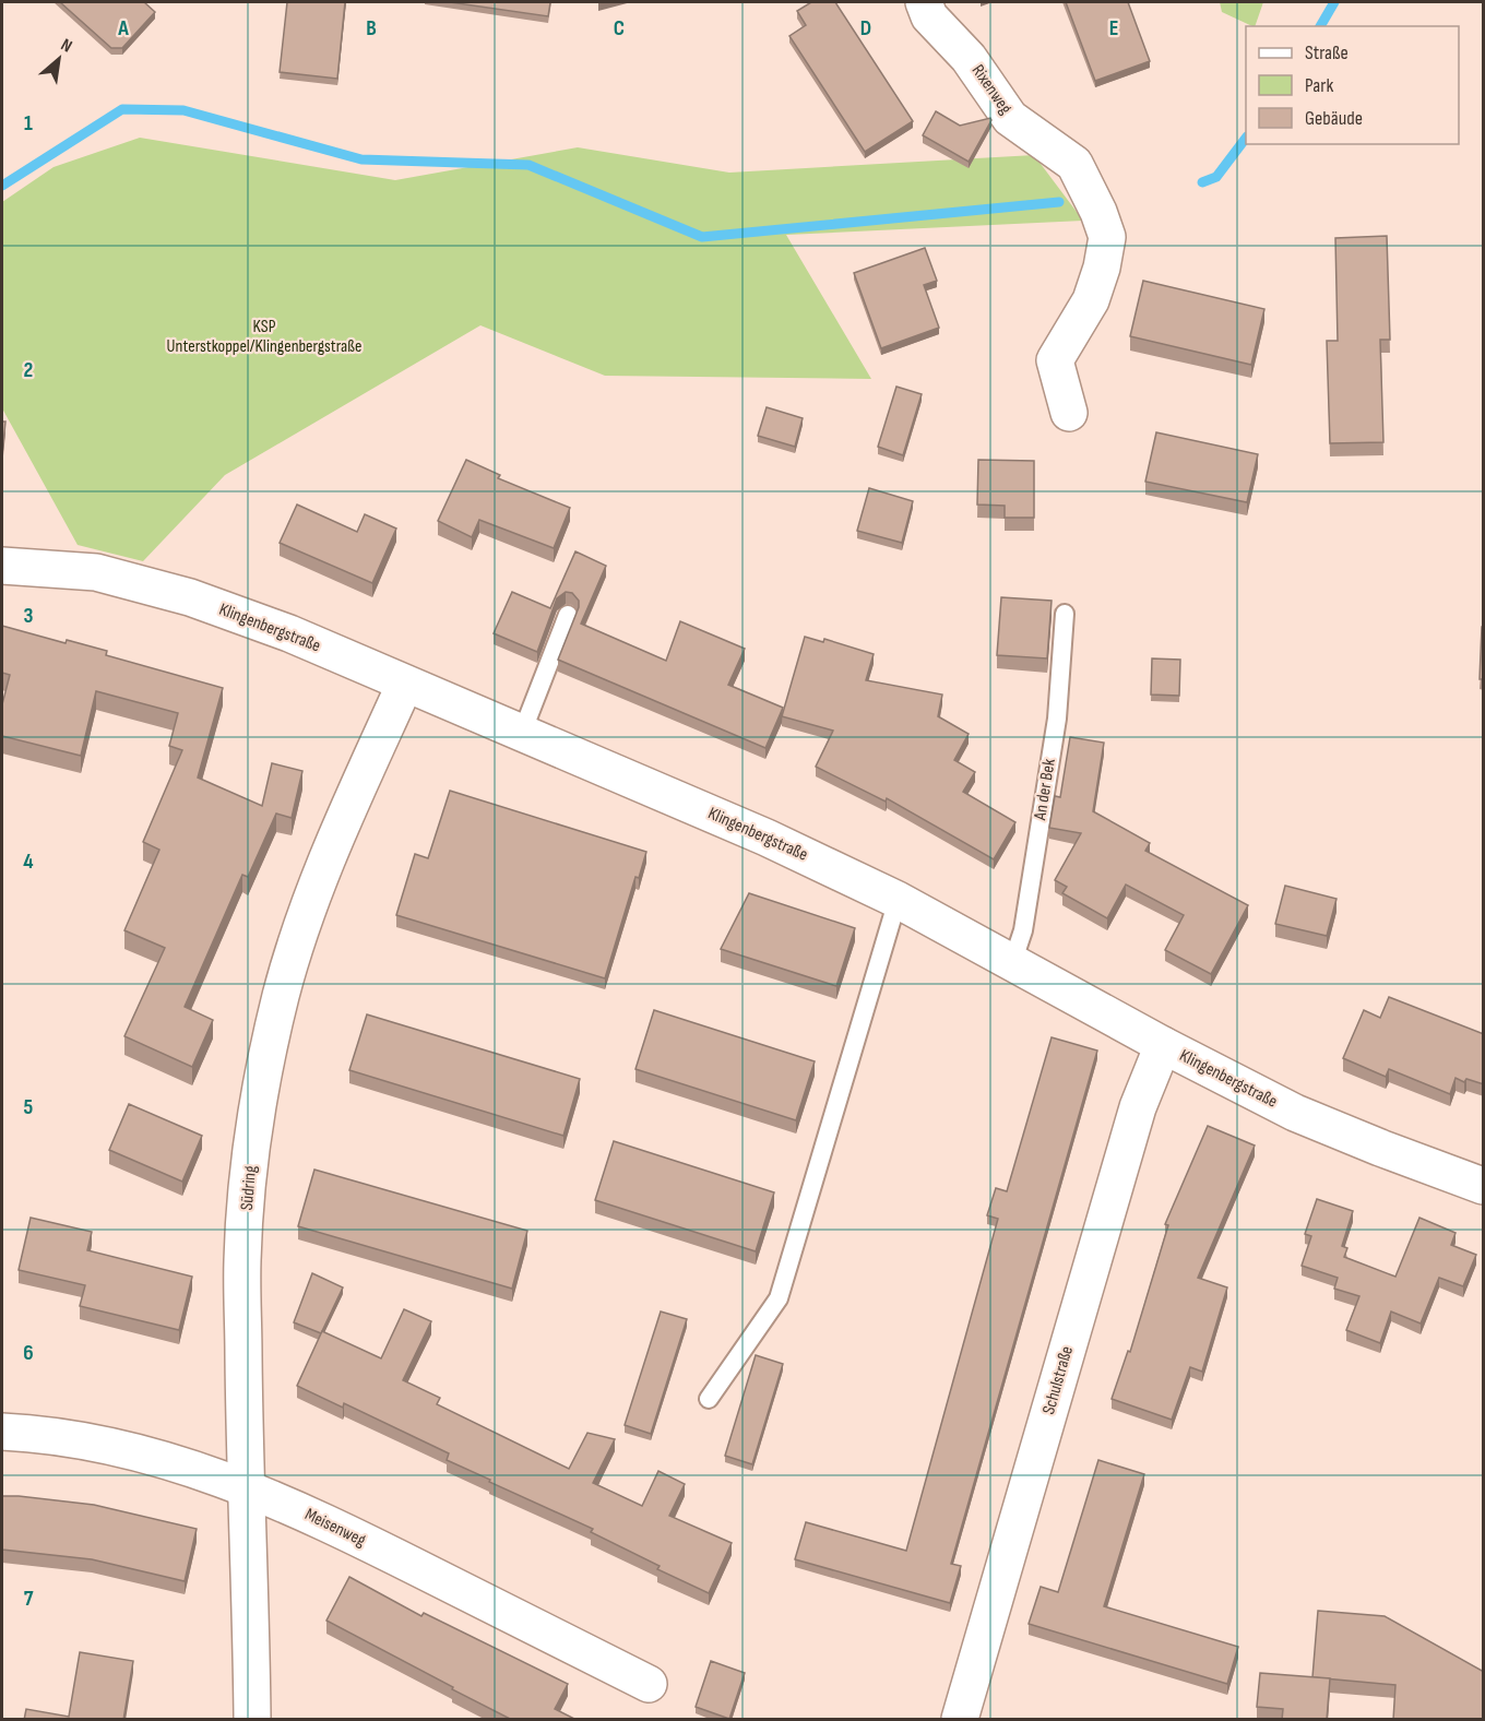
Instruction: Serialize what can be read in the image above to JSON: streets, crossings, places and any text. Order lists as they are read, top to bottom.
{
  "streets": {
    "street": [
      "Rixenweg",
      "Klingenbergstraße",
      "Südring",
      "Schulstraße",
      "Meisenweg"
    ],
    "lane": ["An der Bek"]
  },
  "crossings": [
    ["Klingenbergstraße", "An der Bek"],
    ["Klingenbergstraße", "Südring"],
    ["Klingenbergstraße", "Schulstraße"],
    ["Südring", "Meisenweg"]
  ],
  "parks": ["KSP Unterstkoppel/Klingenbergstraße"],
  "legend": ["Straße", "Park", "Gebäude"],
  "north": "top right",
  "grid": {
    "columns": [
      "A",
      "B",
      "C",
      "D",
      "E"
    ],
    "rows": [
      "1",
      "2",
      "3",
      "4",
      "5",
      "6",
      "7"
    ]
  }
}
